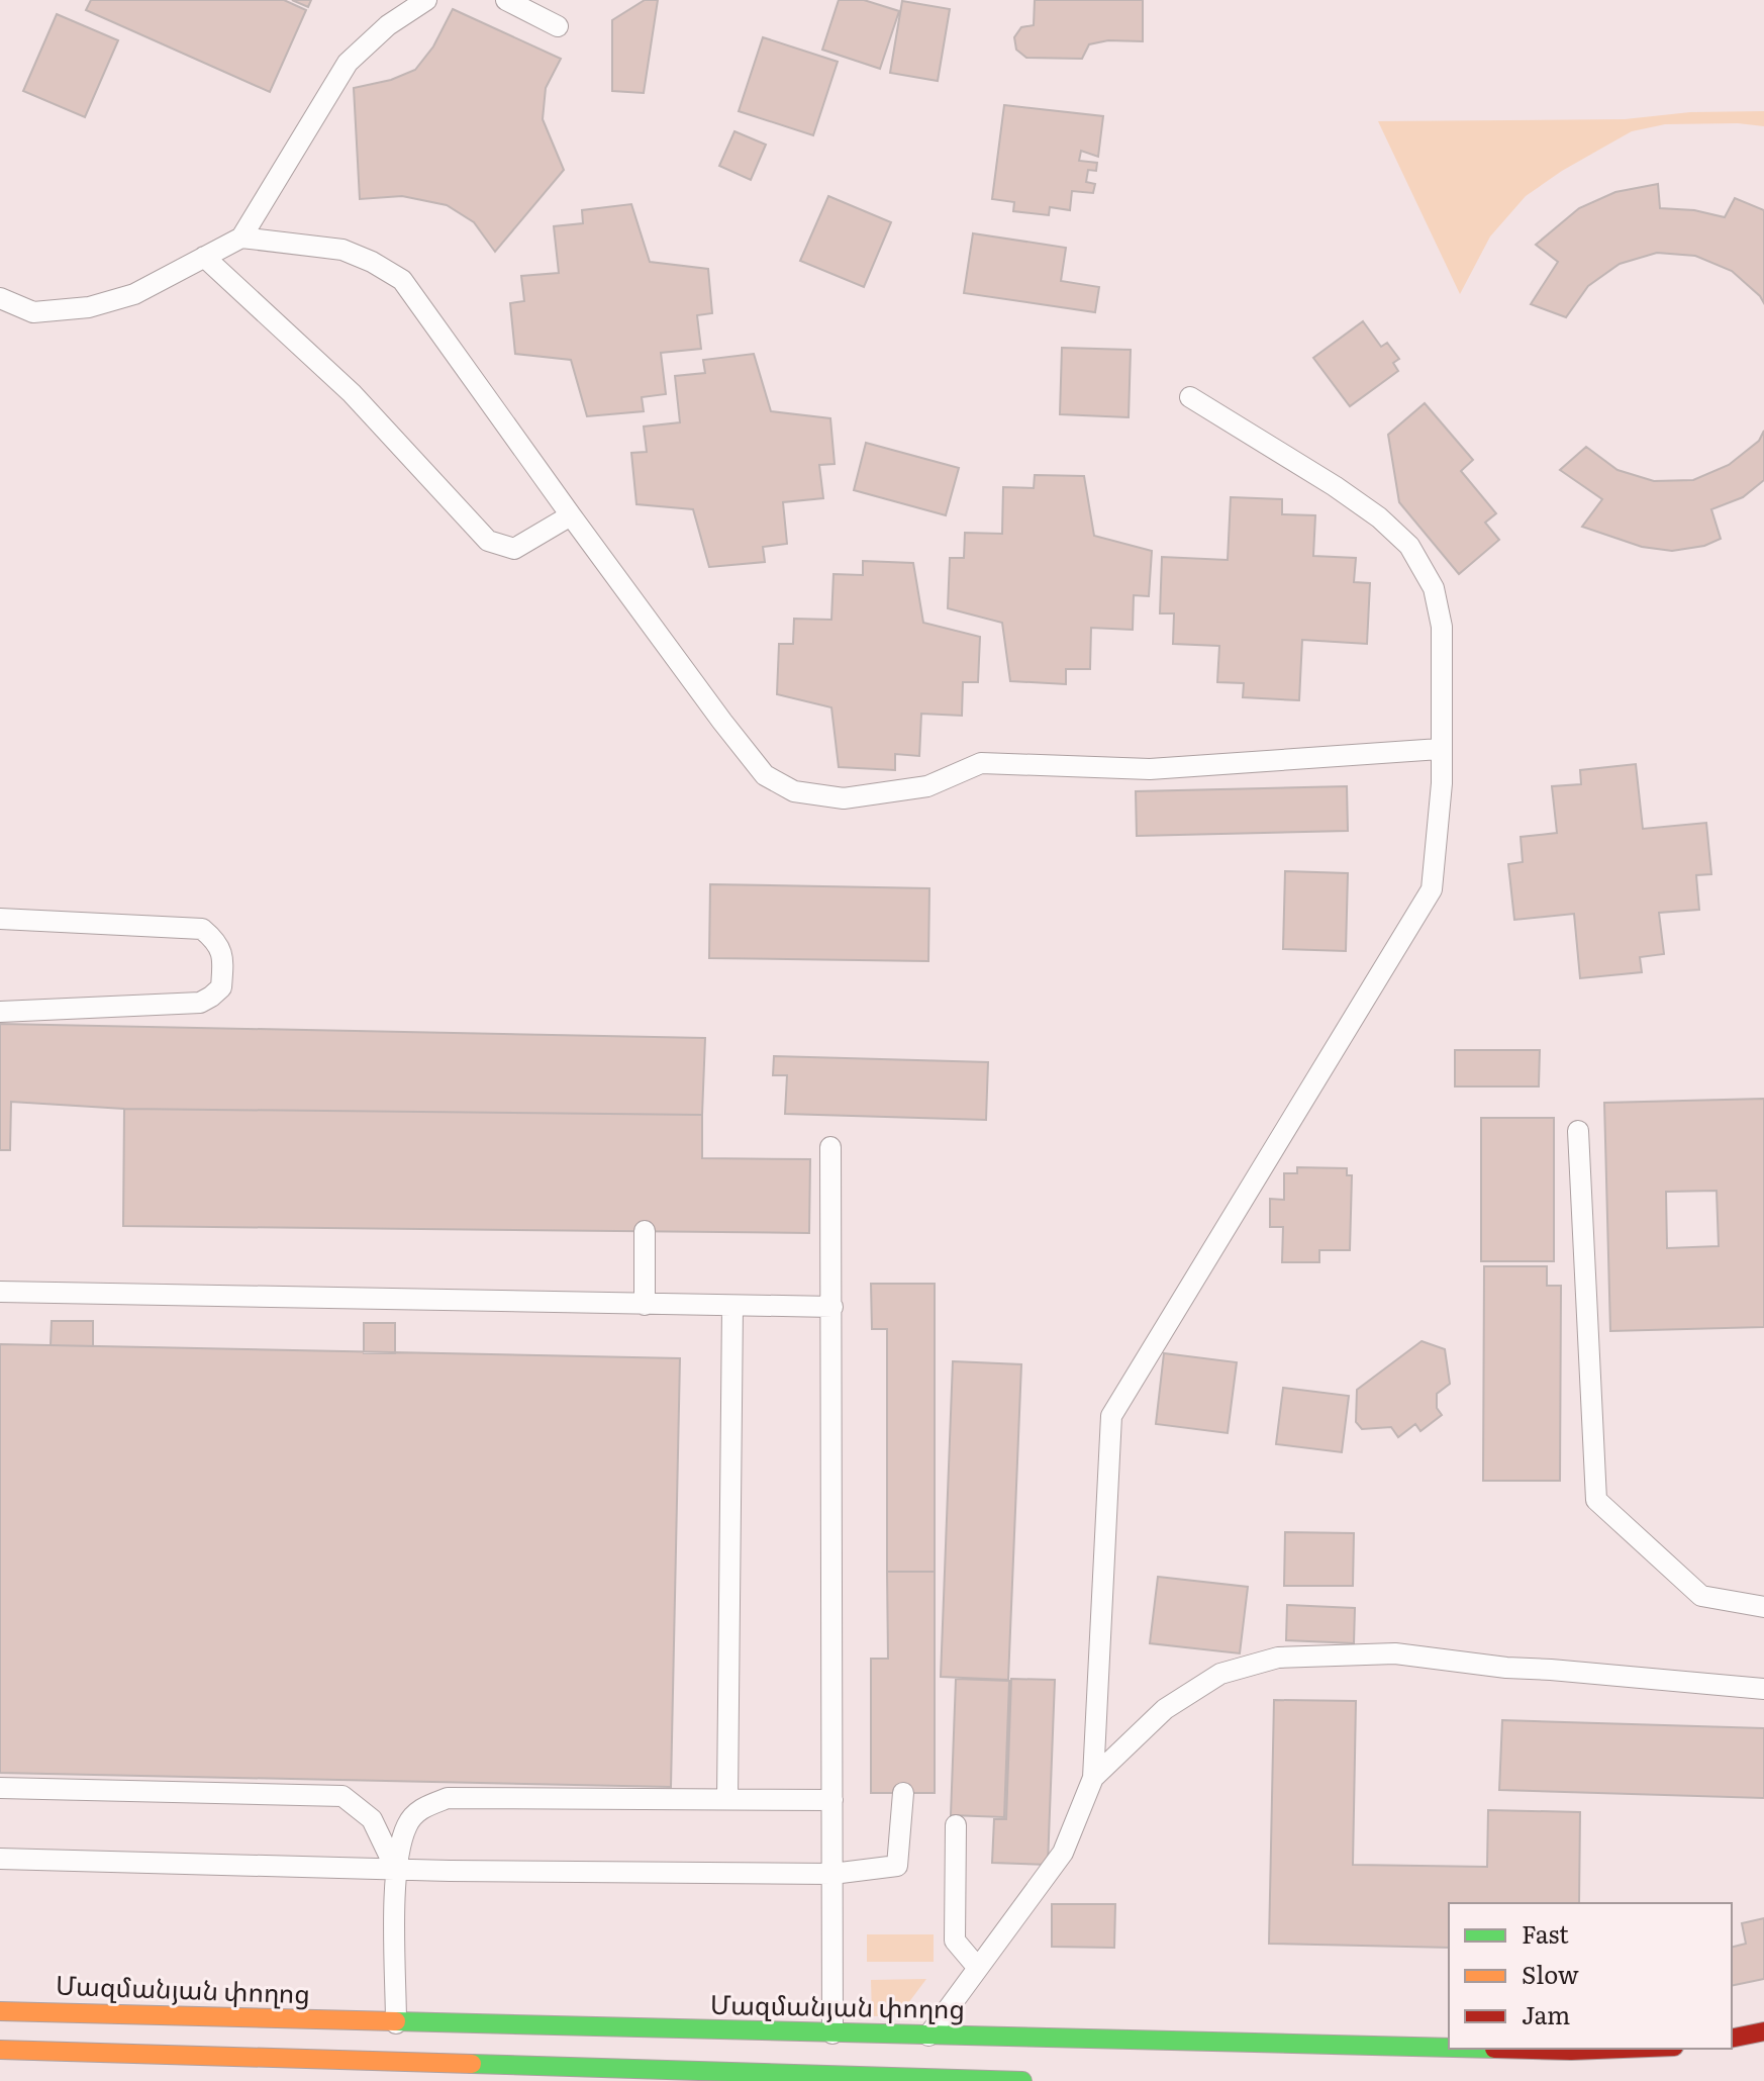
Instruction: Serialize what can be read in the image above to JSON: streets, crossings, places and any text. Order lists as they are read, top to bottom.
{
  "streets": {
    "main road": ["Մազմանյան փողոց"]
  },
  "legend": ["Fast", "Slow", "Jam"]
}
